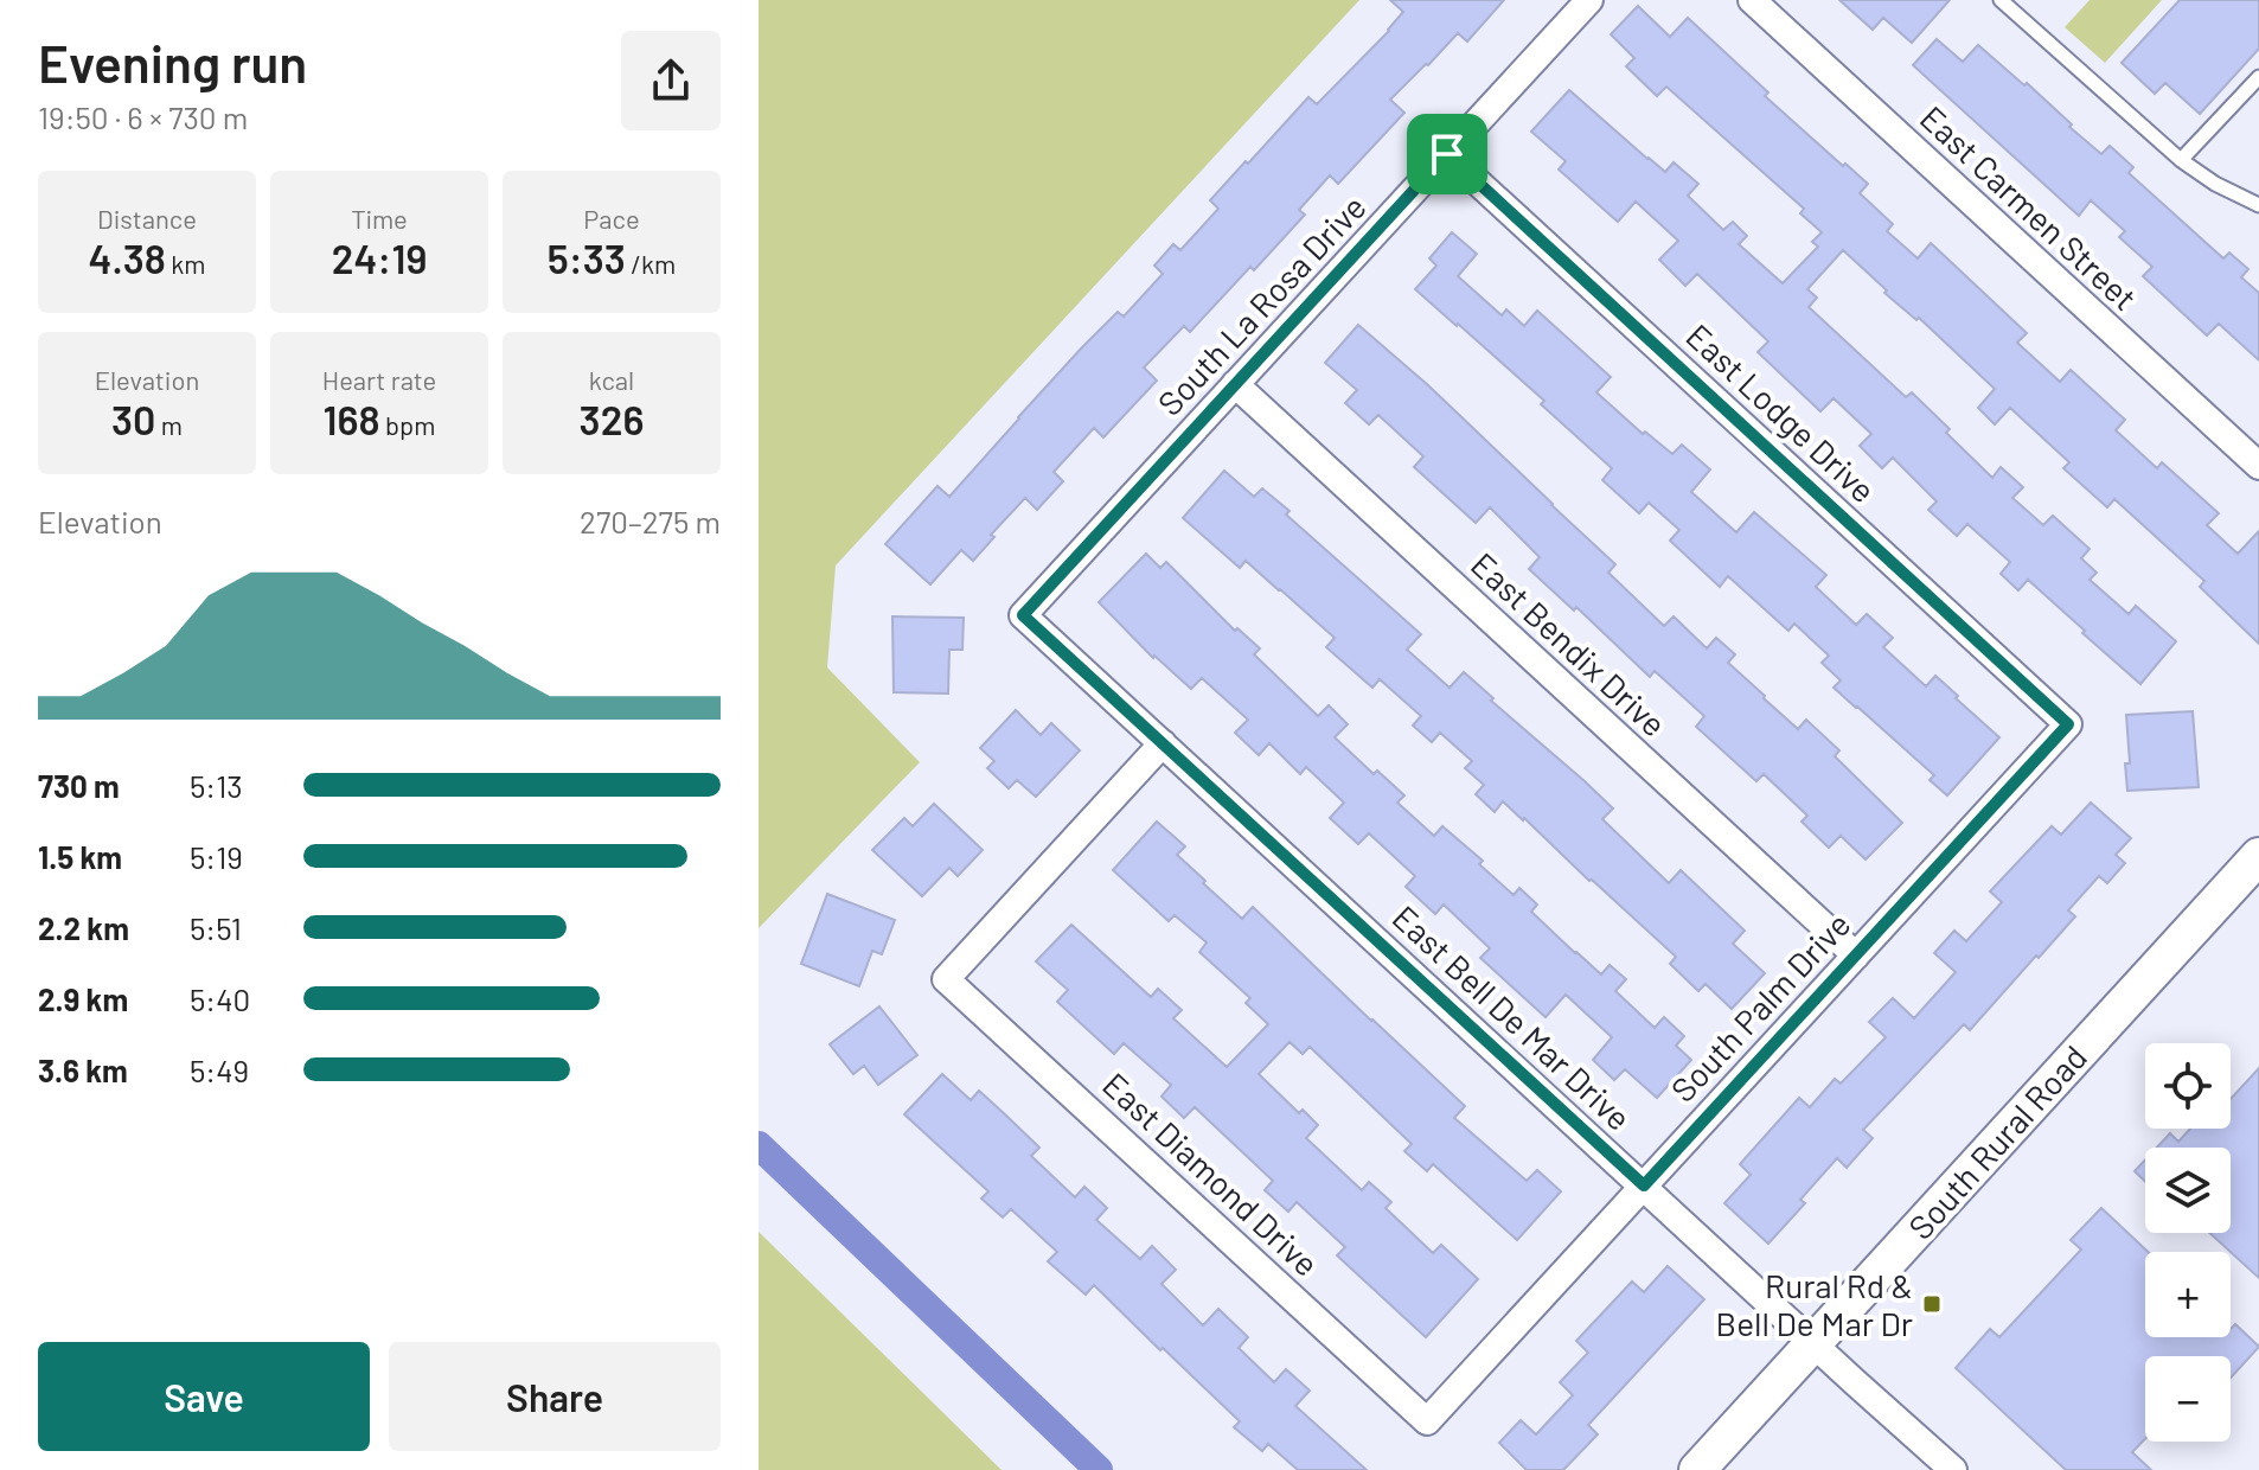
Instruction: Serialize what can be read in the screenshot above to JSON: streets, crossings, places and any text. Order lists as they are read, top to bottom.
{
  "streets": {
    "main road": ["South Rural Road"],
    "street": [
      "East Carmen Street",
      "South La Rosa Drive",
      "East Lodge Drive",
      "East Bendix Drive",
      "South Palm Drive",
      "East Bell De Mar Drive",
      "East Diamond Drive"
    ]
  },
  "crossings": [
    ["South La Rosa Drive", "East Lodge Drive"],
    ["South La Rosa Drive", "East Bendix Drive"],
    ["South La Rosa Drive", "East Bell De Mar Drive"],
    ["East Lodge Drive", "South Palm Drive"],
    ["East Bendix Drive", "South Palm Drive"],
    ["South Palm Drive", "East Bell De Mar Drive"],
    ["South Palm Drive", "East Diamond Drive"],
    ["East Bell De Mar Drive", "South Rural Road"],
    ["East Bell De Mar Drive", "East Diamond Drive"]
  ],
  "places": {
    "transit": ["Rural Rd & Bell De Mar Dr"]
  },
  "page": {
    "heading": ["Evening run", "19:50 · 6 × 730 m"],
    "stats": [
      ["Distance", "4.38 km"],
      ["Time", "24:19"],
      ["Pace", "5:33 /km"],
      ["Elevation", "30 m"],
      ["Heart rate", "168 bpm"],
      ["kcal", "326"]
    ],
    "chart": ["Elevation", "270–275 m"],
    "list": [
      {
        "name": "730 m",
        "note": "5:13"
      },
      {
        "name": "1.5 km",
        "note": "5:19"
      },
      {
        "name": "2.2 km",
        "note": "5:51"
      },
      {
        "name": "2.9 km",
        "note": "5:40"
      },
      {
        "name": "3.6 km",
        "note": "5:49"
      }
    ],
    "map_buttons": ["+", "−"],
    "buttons": ["Save", "Share"]
  }
}
